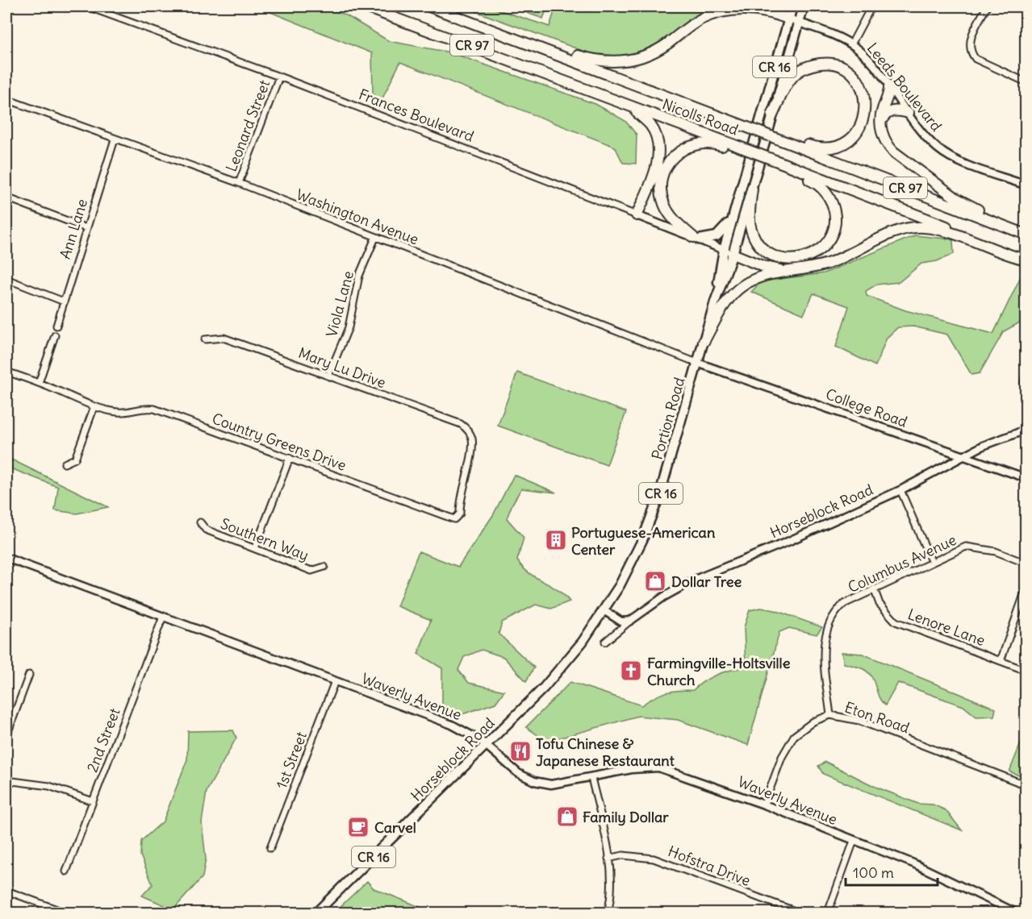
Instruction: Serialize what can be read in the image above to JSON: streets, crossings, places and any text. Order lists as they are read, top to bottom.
{
  "streets": {
    "highway": ["CR 97", "Nicolls Road"],
    "main road": ["CR 16", "Portion Road", "Horseblock Road"],
    "street": [
      "Leeds Boulevard",
      "Frances Boulevard",
      "Leonard Street",
      "Washington Avenue",
      "Ann Lane",
      "Viola Lane",
      "Mary Lu Drive",
      "College Road",
      "Country Greens Drive",
      "Southern Way",
      "Columbus Avenue",
      "Lenore Lane",
      "Waverly Avenue",
      "Eton Road",
      "2nd Street",
      "1st Street",
      "Hofstra Drive"
    ]
  },
  "crossings": [
    ["CR 97", "Nicolls Road"],
    ["Leeds Boulevard", "Portion Road"],
    ["Frances Boulevard", "Leonard Street"],
    ["Frances Boulevard", "Portion Road"],
    ["Leonard Street", "Washington Avenue"],
    ["Washington Avenue", "Ann Lane"],
    ["Washington Avenue", "Viola Lane"],
    ["Washington Avenue", "College Road"],
    ["Washington Avenue", "Portion Road"],
    ["Viola Lane", "Mary Lu Drive"],
    ["Mary Lu Drive", "Country Greens Drive"],
    ["College Road", "Portion Road"],
    ["College Road", "Horseblock Road"],
    ["Portion Road", "Horseblock Road"],
    ["Horseblock Road", "Waverly Avenue"],
    ["Columbus Avenue", "Lenore Lane"],
    ["Columbus Avenue", "Eton Road"],
    ["Waverly Avenue", "Eton Road"],
    ["Waverly Avenue", "2nd Street"],
    ["Waverly Avenue", "1st Street"]
  ],
  "places": {
    "building": ["Portuguese-American Center"],
    "shop": ["Dollar Tree", "Family Dollar"],
    "church": ["Farmingville-Holtsville Church"],
    "restaurant": ["Tofu Chinese & Japanese Restaurant"],
    "cafe": ["Carvel"]
  },
  "scale_bar": "100 m"
}
